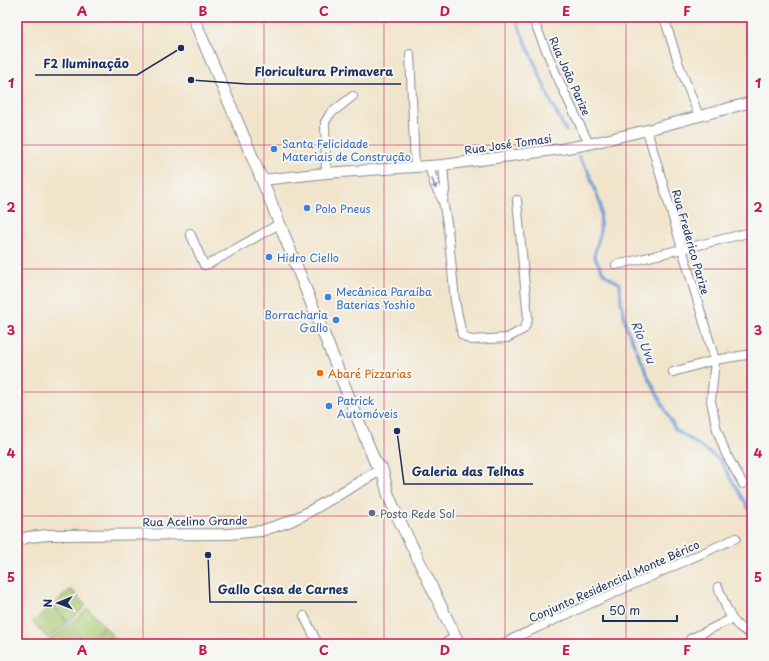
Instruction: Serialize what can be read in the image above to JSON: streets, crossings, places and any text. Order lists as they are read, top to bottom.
{
  "streets": {
    "street": [
      "Rua João Parize",
      "Rua José Tomasi",
      "Rua Frederico Parize",
      "Rua Acelino Grande",
      "Conjunto Residencial Monte Bérico"
    ]
  },
  "crossings": [
    ["Rua João Parize", "Rua José Tomasi"],
    ["Rua José Tomasi", "Rua Frederico Parize"]
  ],
  "water": ["Rio Uvu"],
  "places": [
    "F2 Iluminação",
    "Floricultura Primavera",
    "Santa Felicidade Materiais de Construção",
    "Polo Pneus",
    "Hidro Ciello",
    "Mecânica Paraíba Baterias Yoshio",
    "Borracharia Gallo",
    "Abaré Pizzarias",
    "Patrick Automóveis",
    "Galeria das Telhas",
    "Posto Rede Sol",
    "Gallo Casa de Carnes"
  ],
  "scale_bar": "50 m",
  "north": "left",
  "grid": {
    "columns": [
      "A",
      "B",
      "C",
      "D",
      "E",
      "F"
    ],
    "rows": [
      "1",
      "2",
      "3",
      "4",
      "5"
    ]
  }
}
